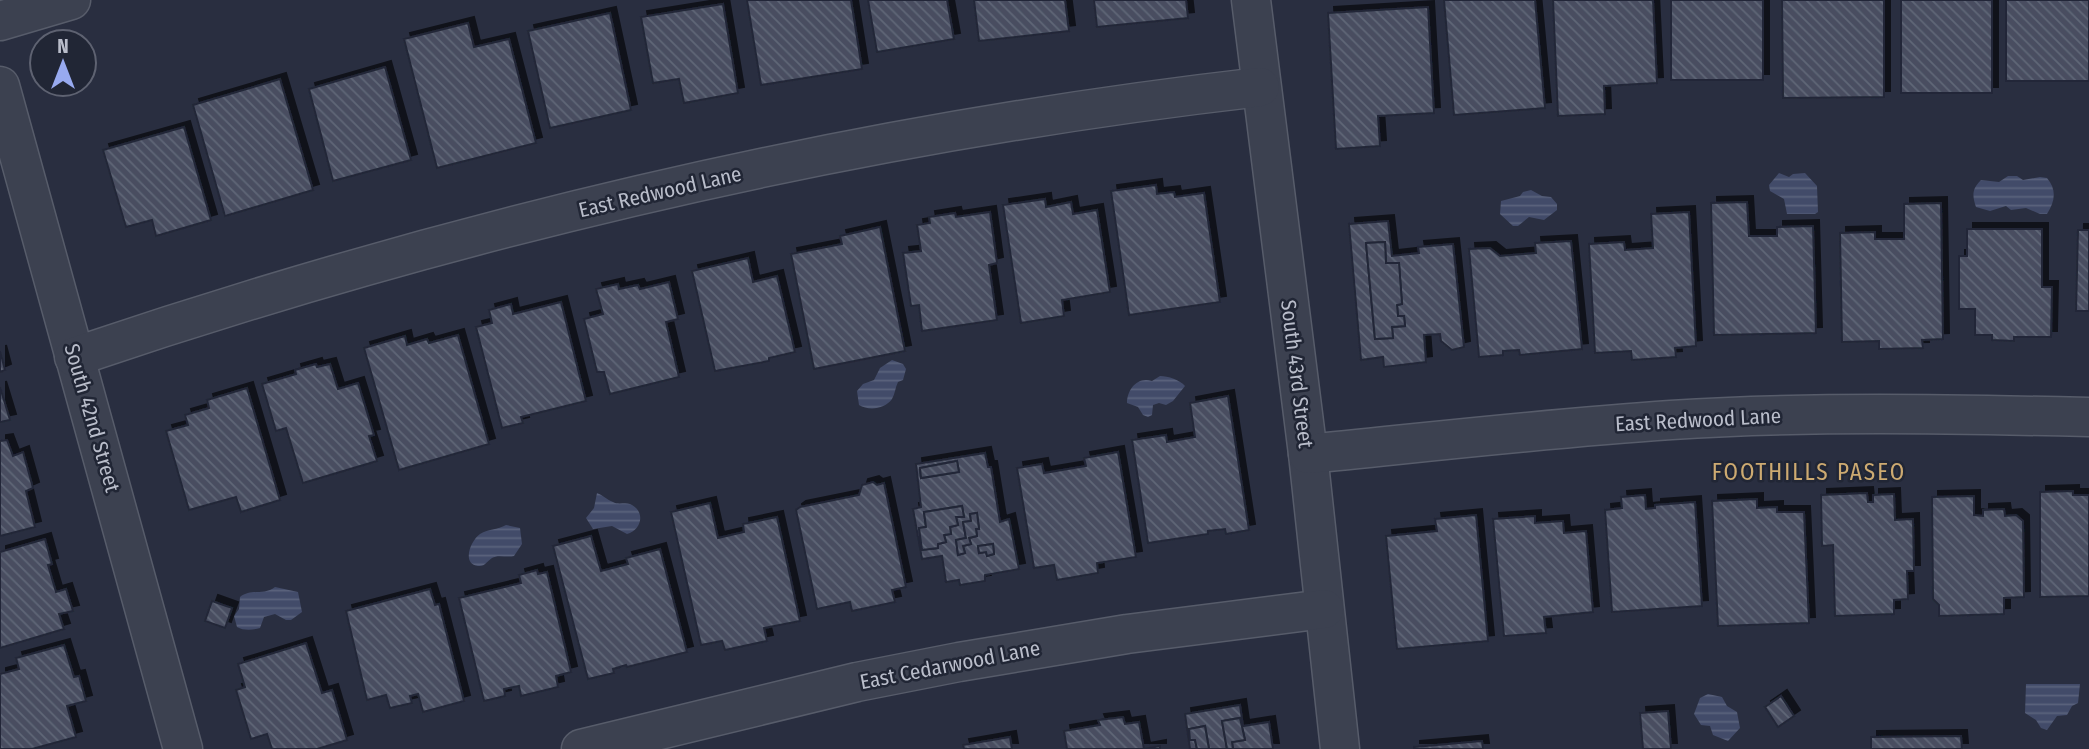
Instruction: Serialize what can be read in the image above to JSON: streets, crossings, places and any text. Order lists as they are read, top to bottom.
{
  "streets": {
    "street": [
      "East Redwood Lane",
      "South 43rd Street",
      "South 42nd Street",
      "East Cedarwood Lane"
    ]
  },
  "crossings": [
    ["East Redwood Lane", "South 43rd Street"],
    ["East Redwood Lane", "South 42nd Street"],
    ["South 43rd Street", "East Cedarwood Lane"]
  ],
  "districts": ["FOOTHILLS PASEO"],
  "north": "top"
}
